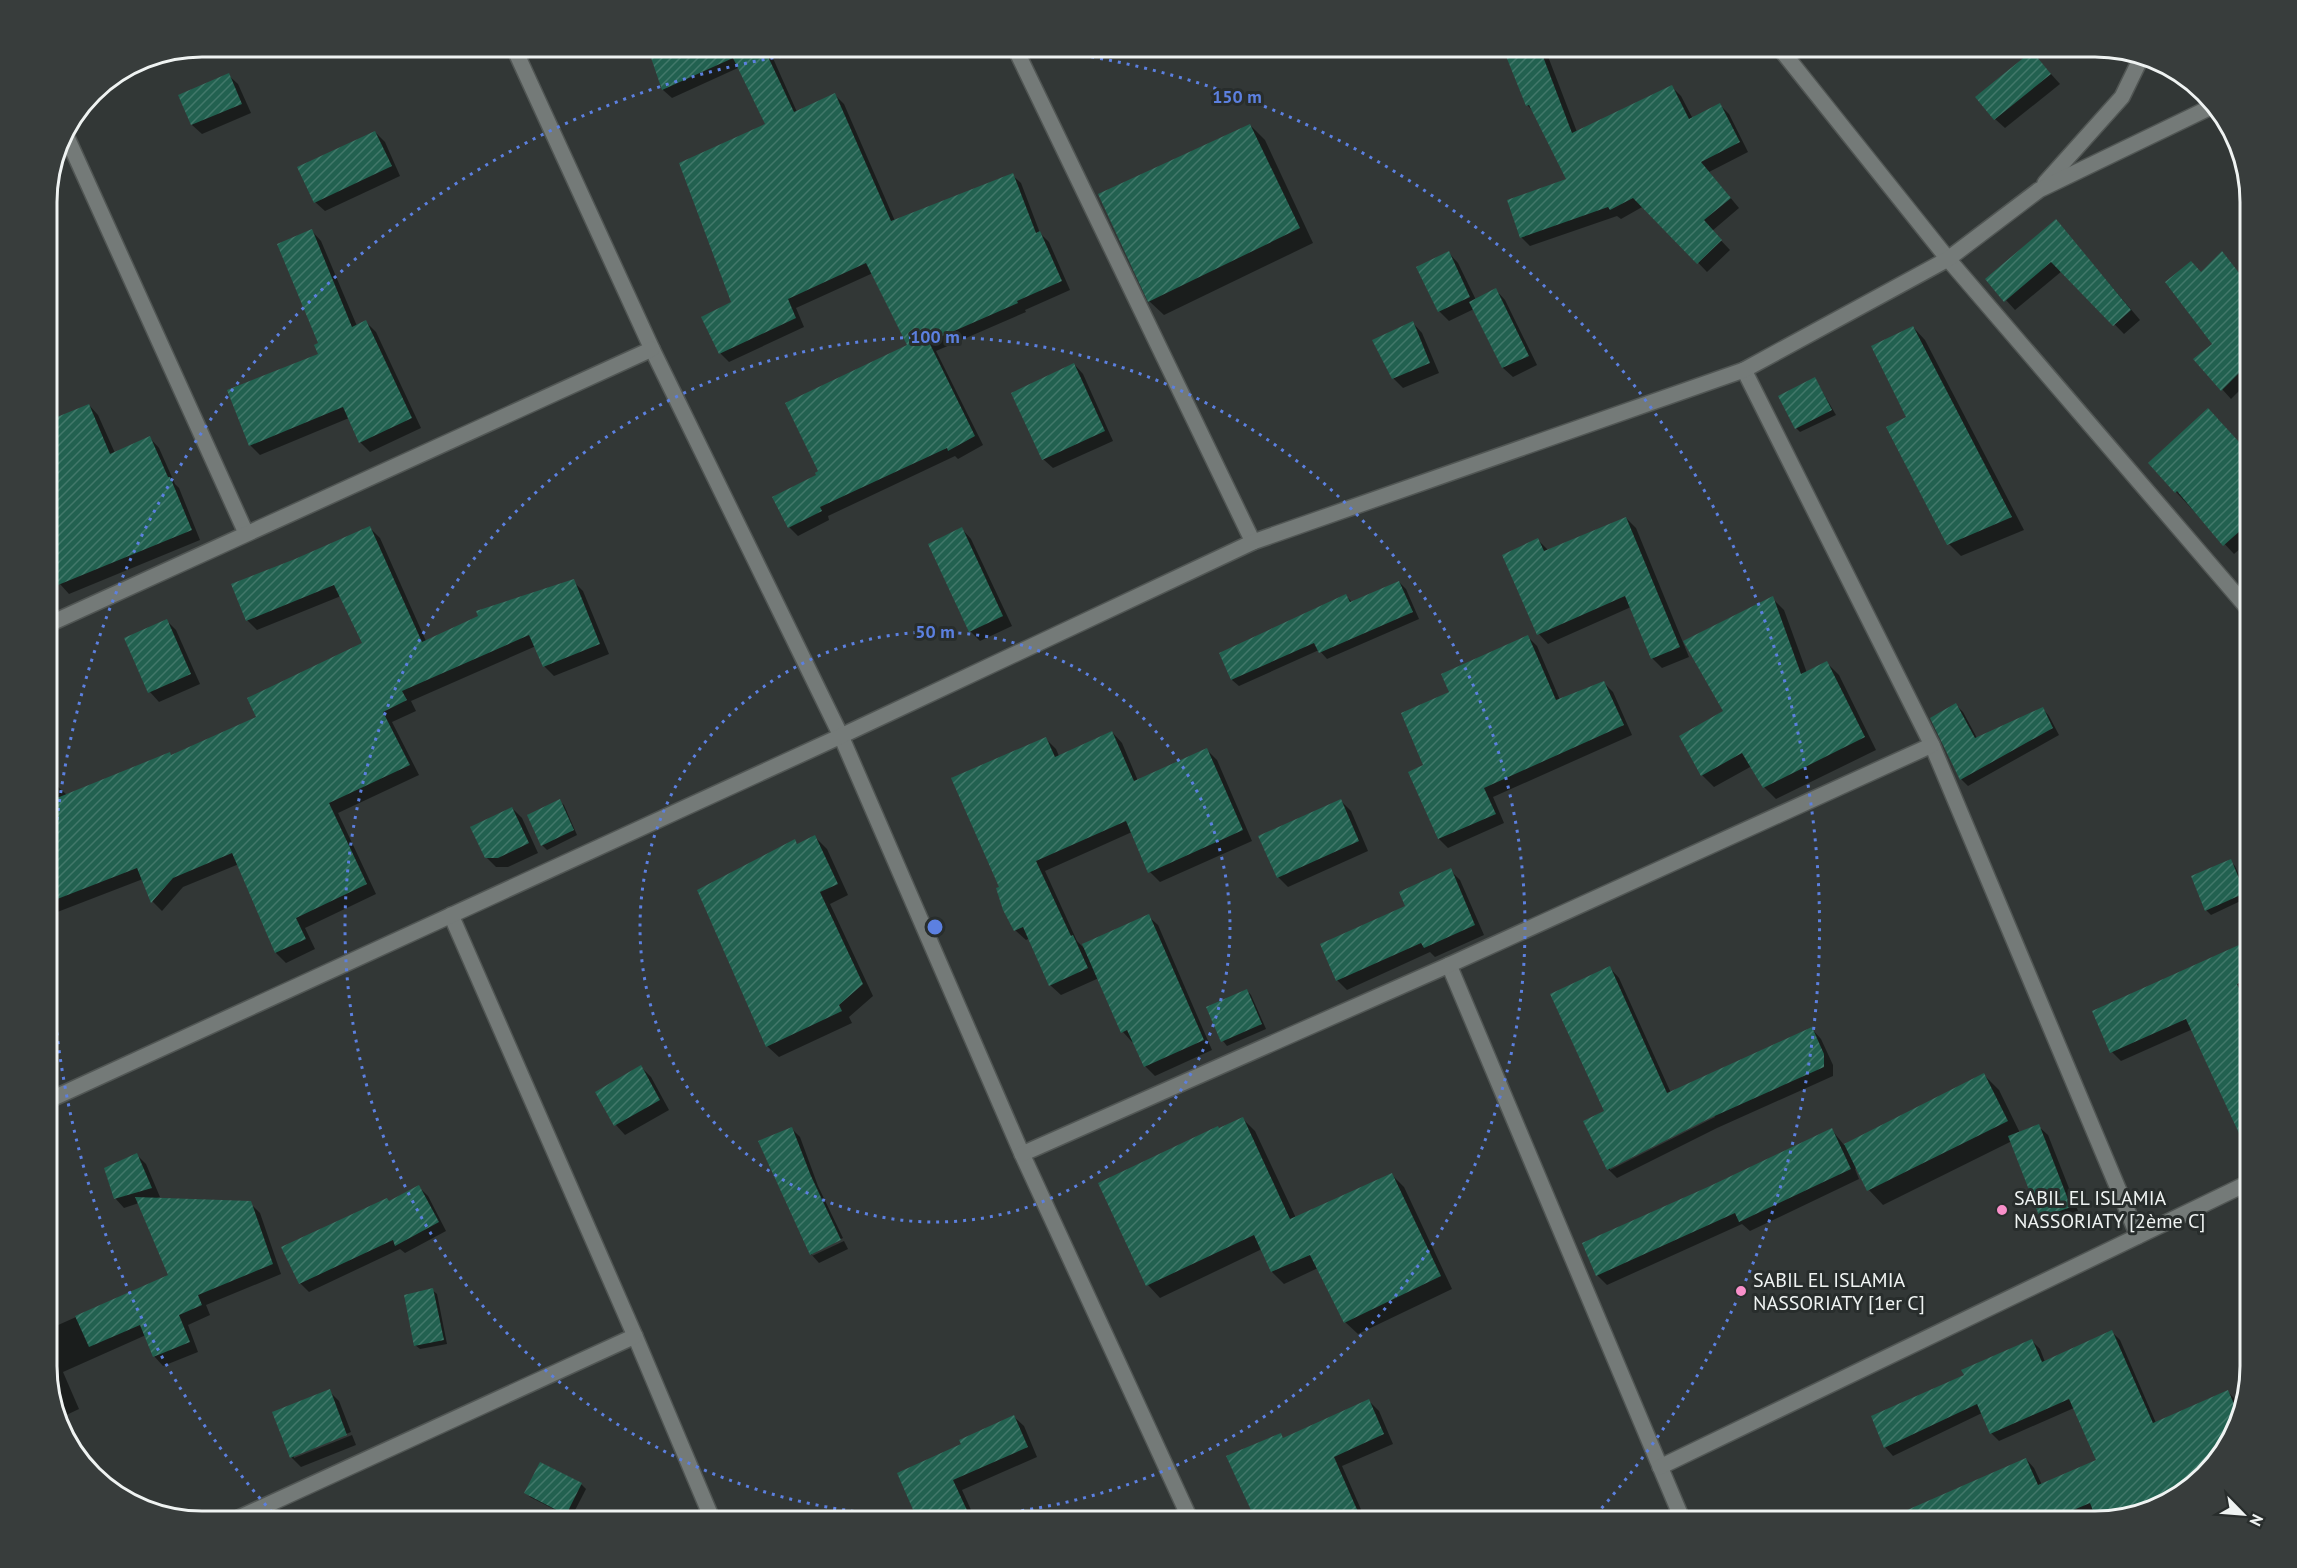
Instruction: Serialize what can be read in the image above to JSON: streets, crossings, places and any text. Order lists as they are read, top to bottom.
{
  "places": ["SABIL EL ISLAMIA NASSORIATY [2ème C]", "SABIL EL ISLAMIA NASSORIATY [1er C]"],
  "north": "bottom right",
  "rings": ["150 m", "100 m", "50 m"]
}
